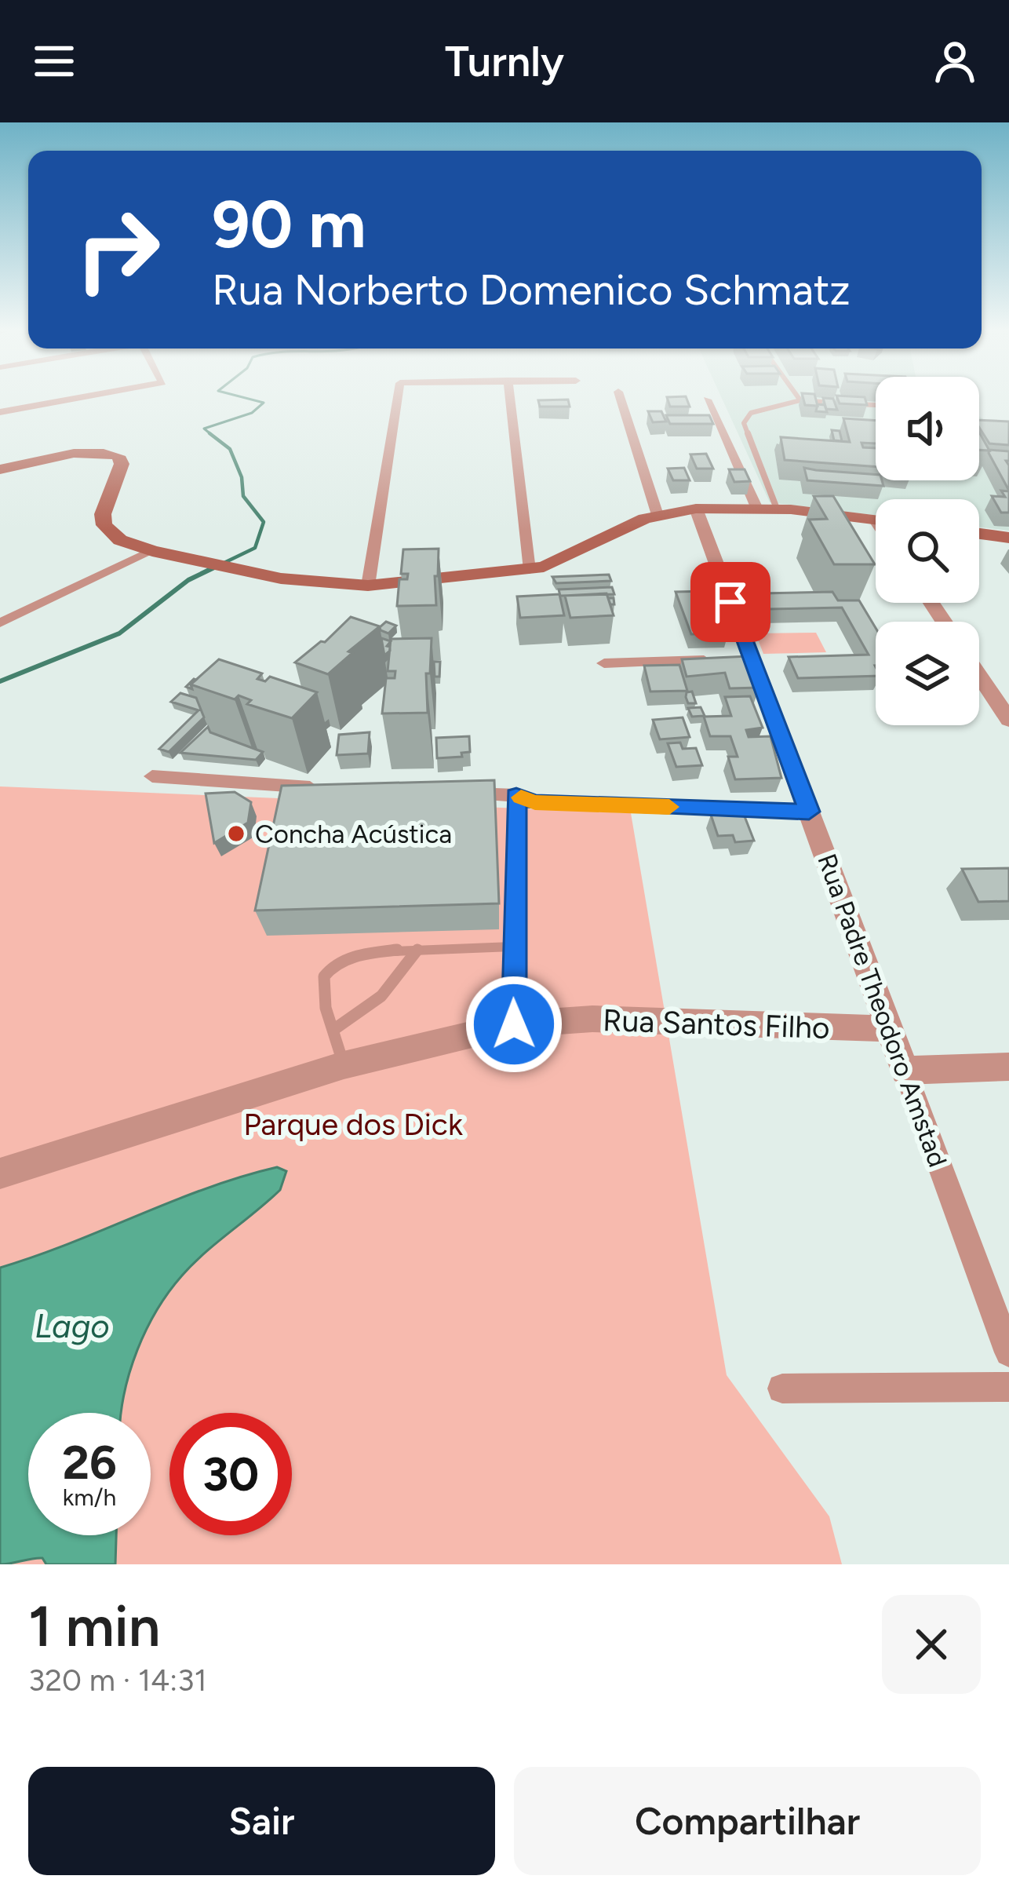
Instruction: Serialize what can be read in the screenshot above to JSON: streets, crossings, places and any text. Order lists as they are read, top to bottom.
{
  "streets": {
    "street": ["Rua Padre Theodoro Amstad", "Rua Santos Filho"]
  },
  "crossings": [
    ["Rua Padre Theodoro Amstad", "Rua Santos Filho"]
  ],
  "water": ["Lago"],
  "parks": ["Parque dos Dick"],
  "places": ["Concha Acústica"],
  "page": {
    "header": "Turnly",
    "turn": ["90 m", "Rua Norberto Domenico Schmatz"],
    "speed": "26 km/h",
    "limit": "30",
    "heading": ["1 min", "320 m · 14:31"],
    "buttons": ["Sair", "Compartilhar"]
  }
}
